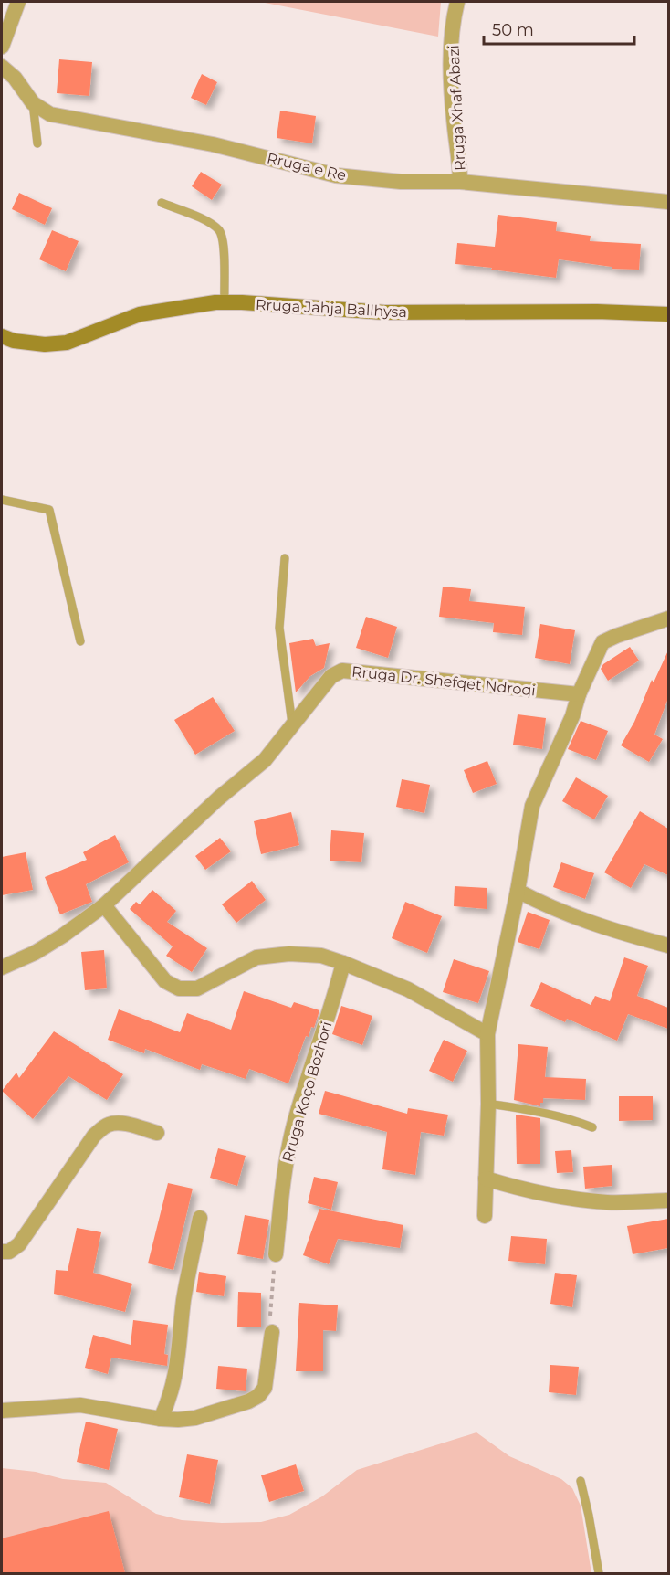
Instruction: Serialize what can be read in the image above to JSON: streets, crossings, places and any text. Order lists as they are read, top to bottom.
{
  "streets": {
    "main road": ["Rruga Jahja Ballhysa"],
    "street": [
      "Rruga Xhaf Abazi",
      "Rruga e Re",
      "Rruga Dr. Shefqet Ndroqi",
      "Rruga Koço Bozhori"
    ]
  },
  "crossings": [
    ["Rruga Xhaf Abazi", "Rruga e Re"]
  ],
  "scale_bar": "50 m"
}
